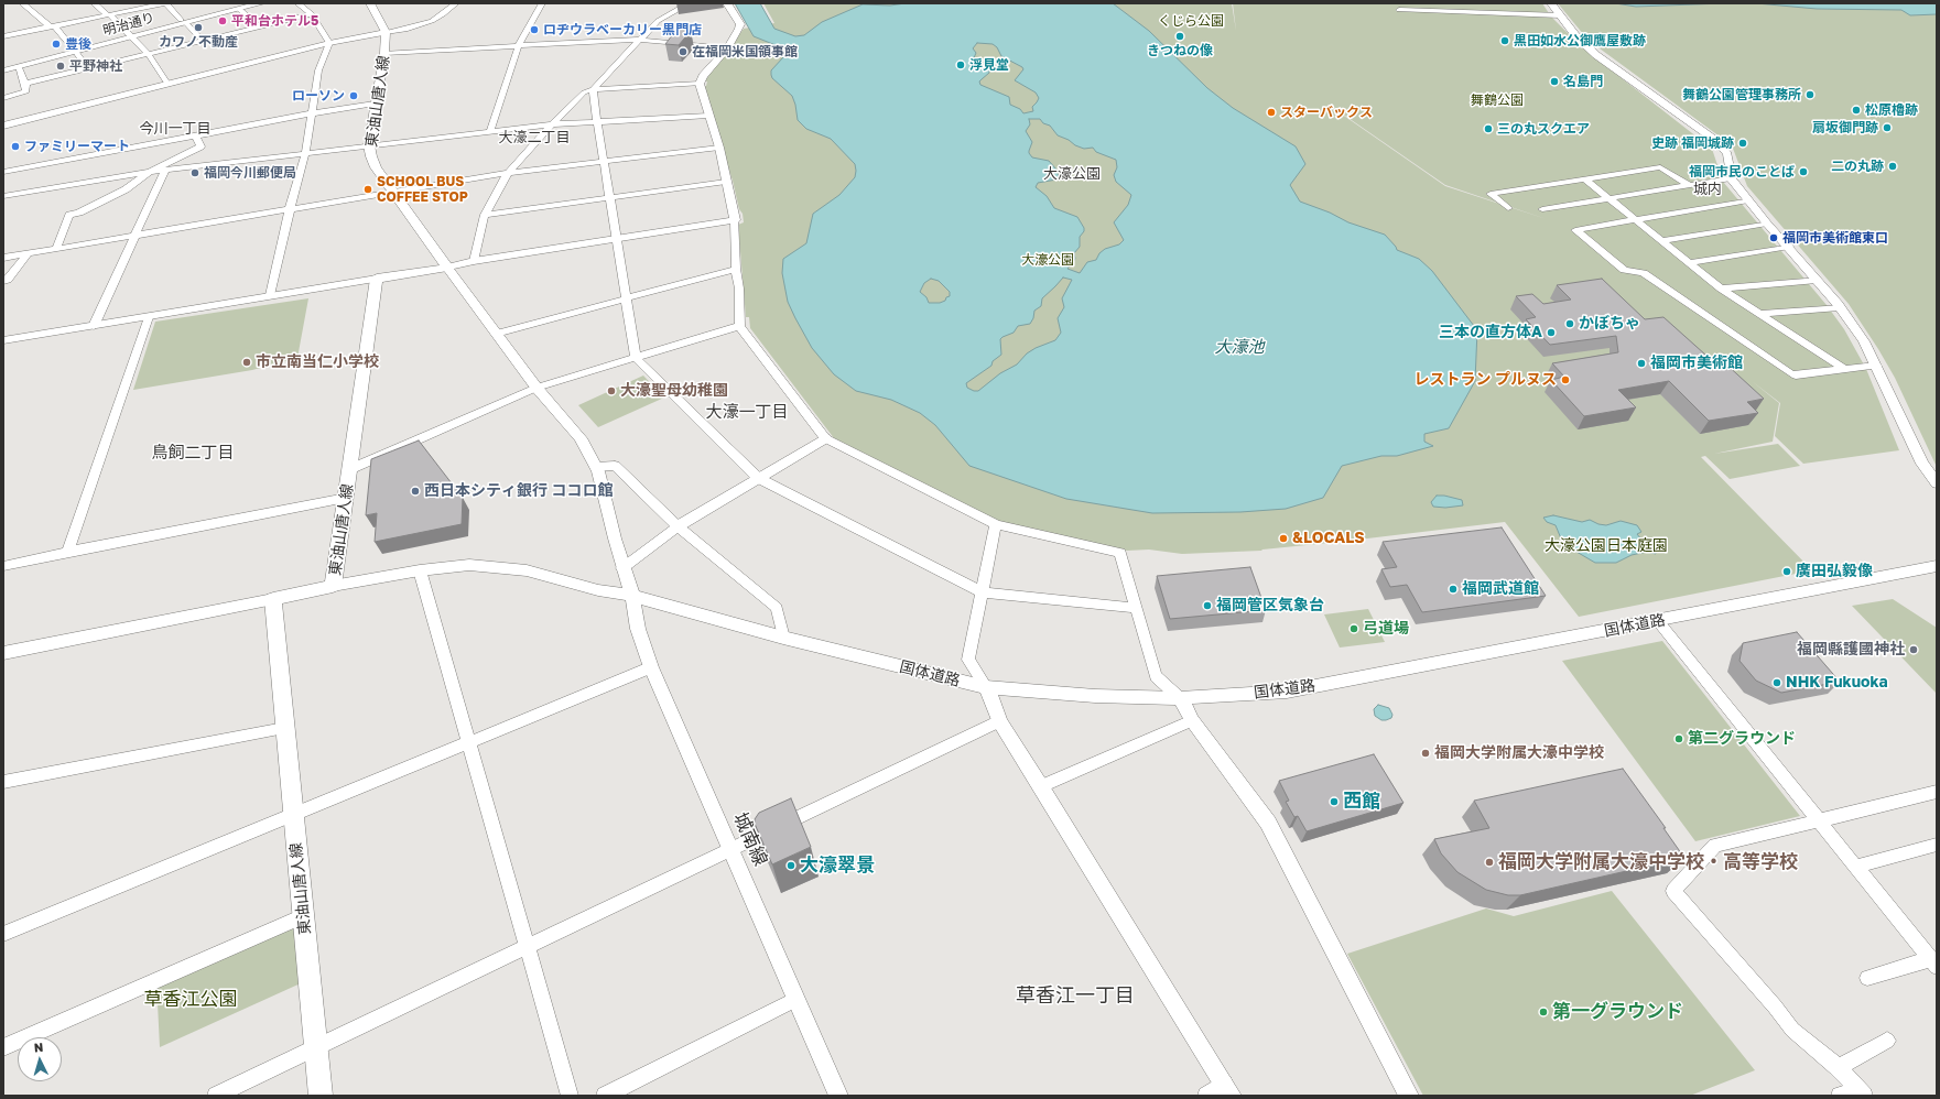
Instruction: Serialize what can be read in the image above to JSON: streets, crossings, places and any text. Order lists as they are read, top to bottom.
{
  "streets": {
    "main road": ["東油山唐人線"],
    "street": ["明治通り", "国体道路", "城南線"]
  },
  "crossings": [
    ["東油山唐人線", "国体道路"],
    ["東油山唐人線", "城南線"],
    ["国体道路", "城南線"]
  ],
  "districts": [
    "今川一丁目",
    "大濠二丁目",
    "大濠公園",
    "城内",
    "大濠一丁目",
    "鳥飼二丁目",
    "草香江一丁目"
  ],
  "water": ["大濠池"],
  "parks": [
    "くじら公園",
    "舞鶴公園",
    "大濠公園",
    "大濠公園日本庭園",
    "草香江公園"
  ],
  "places": [
    "平和台ホテル5",
    "カワノ不動産",
    "ロヂウラベーカリー黒門店",
    "きつねの像",
    "黒田如水公御鷹屋敷跡",
    "豊後",
    "在福岡米国領事館",
    "浮見堂",
    "平野神社",
    "名島門",
    "舞鶴公園管理事務所",
    "ローソン",
    "松原櫓跡",
    "スターバックス",
    "扇坂御門跡",
    "三の丸スクエア",
    "史跡 福岡城跡",
    "ファミリーマート",
    "二の丸跡",
    "福岡市民のことば",
    "福岡今川郵便局",
    "SCHOOL BUS COFFEE STOP",
    "福岡市美術館東口",
    "かぼちゃ",
    "三本の直方体A",
    "市立南当仁小学校",
    "福岡市美術館",
    "レストラン プルヌス",
    "大濠聖母幼稚園",
    "西日本シティ銀行 ココロ館",
    "&LOCALS",
    "廣田弘毅像",
    "福岡武道館",
    "福岡管区気象台",
    "弓道場",
    "福岡縣護國神社",
    "NHK Fukuoka",
    "第二グラウンド",
    "福岡大学附属大濠中学校",
    "西館",
    "福岡大学附属大濠中学校・高等学校",
    "大濠翠景",
    "第一グラウンド"
  ],
  "north": "top"
}
